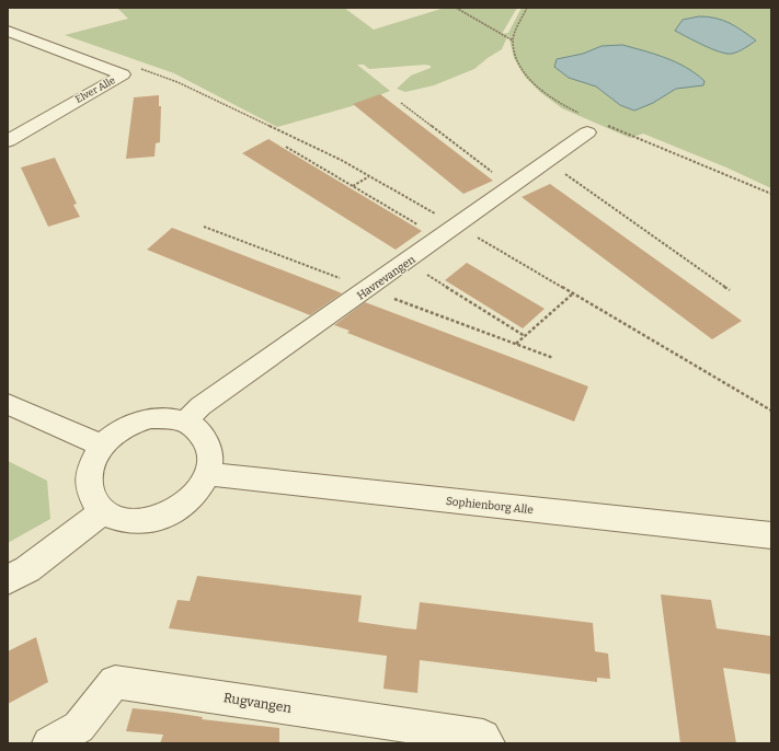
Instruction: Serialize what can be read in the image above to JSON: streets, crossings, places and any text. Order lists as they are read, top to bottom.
{
  "streets": {
    "street": [
      "Elver Alle",
      "Havrevangen",
      "Sophienborg Alle",
      "Rugvangen"
    ]
  },
  "crossings": [
    ["Havrevangen", "Sophienborg Alle"]
  ]
}
